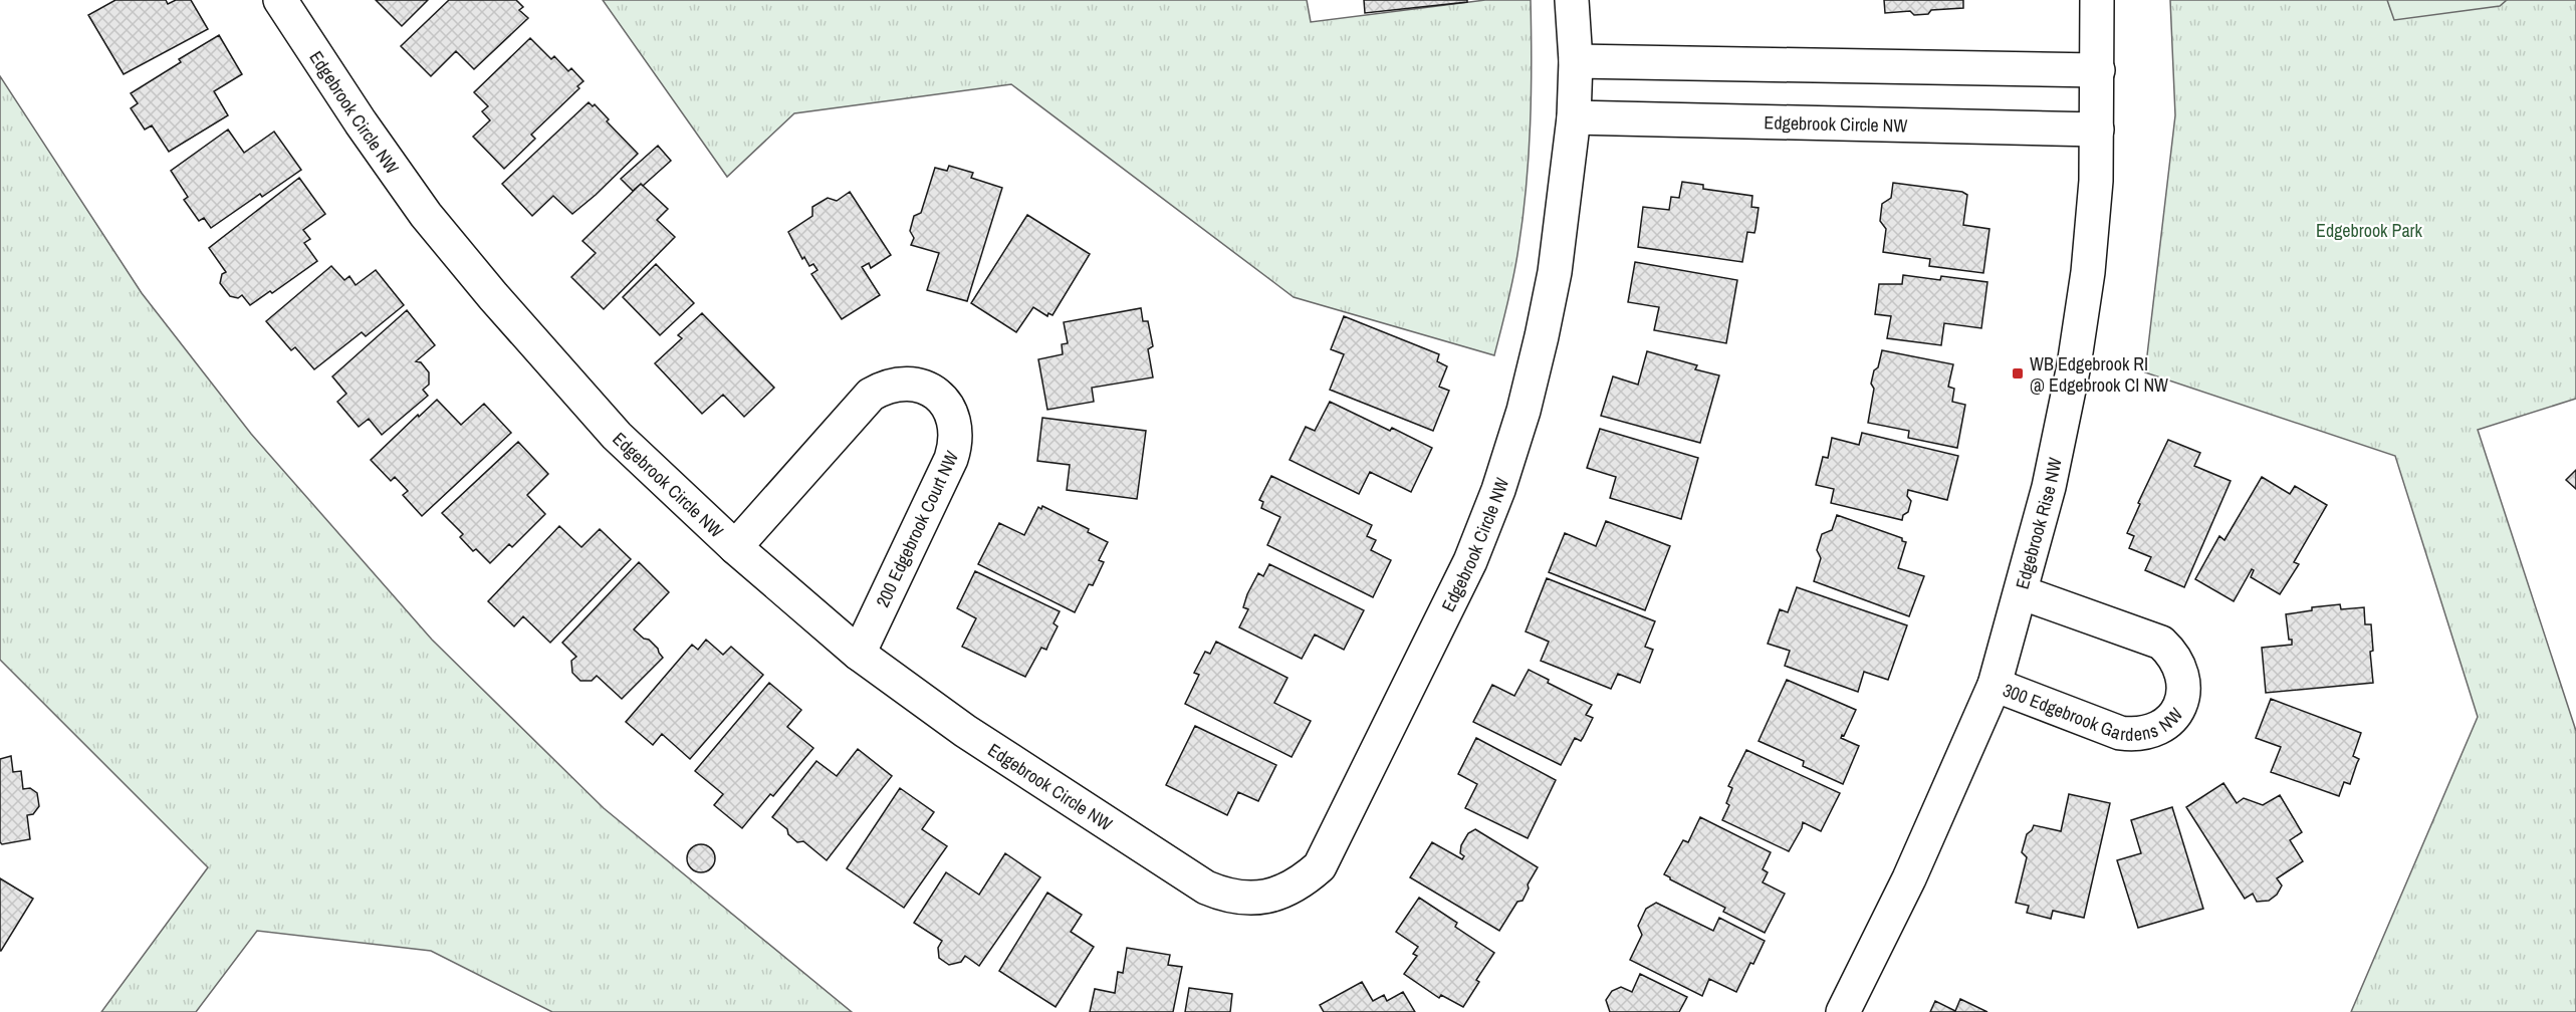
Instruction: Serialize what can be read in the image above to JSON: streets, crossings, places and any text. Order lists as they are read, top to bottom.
{
  "streets": {
    "street": [
      "Edgebrook Circle NW",
      "Edgebrook Rise NW",
      "200 Edgebrook Court NW",
      "300 Edgebrook Gardens NW"
    ]
  },
  "crossings": [
    ["Edgebrook Circle NW", "Edgebrook Rise NW"],
    ["Edgebrook Circle NW", "200 Edgebrook Court NW"],
    ["Edgebrook Rise NW", "300 Edgebrook Gardens NW"]
  ],
  "parks": ["Edgebrook Park"],
  "places": {
    "transit": ["WB Edgebrook RI @ Edgebrook CI NW"]
  }
}
